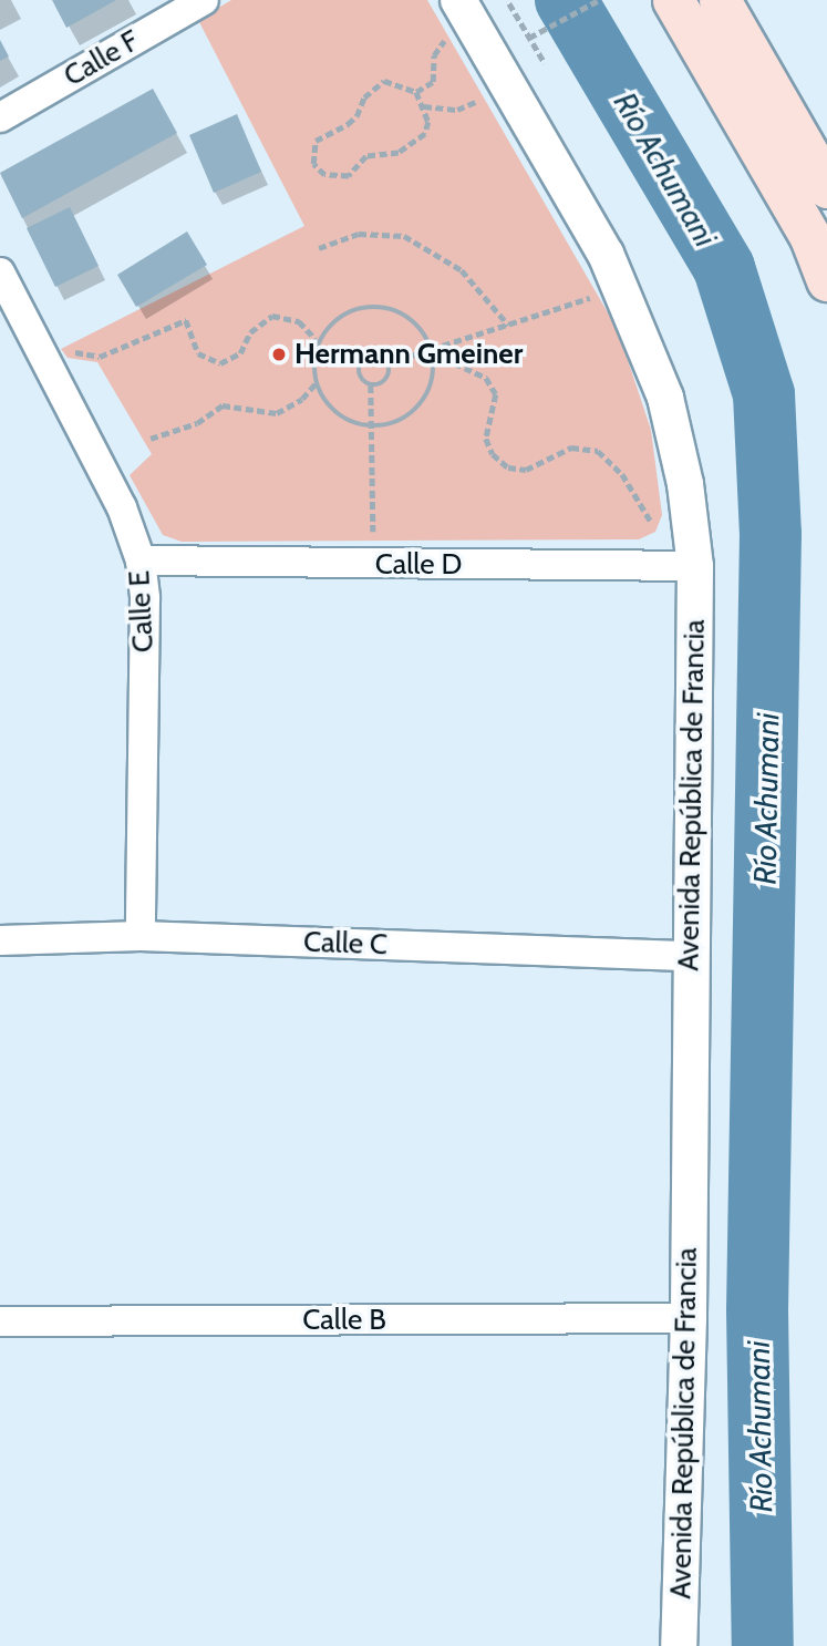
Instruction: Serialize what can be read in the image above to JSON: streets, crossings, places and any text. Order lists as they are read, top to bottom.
{
  "streets": {
    "street": [
      "Calle F",
      "Calle D",
      "Calle E",
      "Avenida República de Francia",
      "Calle C",
      "Calle B"
    ]
  },
  "crossings": [
    ["Calle D", "Calle E"],
    ["Calle D", "Avenida República de Francia"],
    ["Calle E", "Calle C"],
    ["Avenida República de Francia", "Calle C"],
    ["Avenida República de Francia", "Calle B"]
  ],
  "water": ["Río Achumani"],
  "places": ["Hermann Gmeiner"]
}
